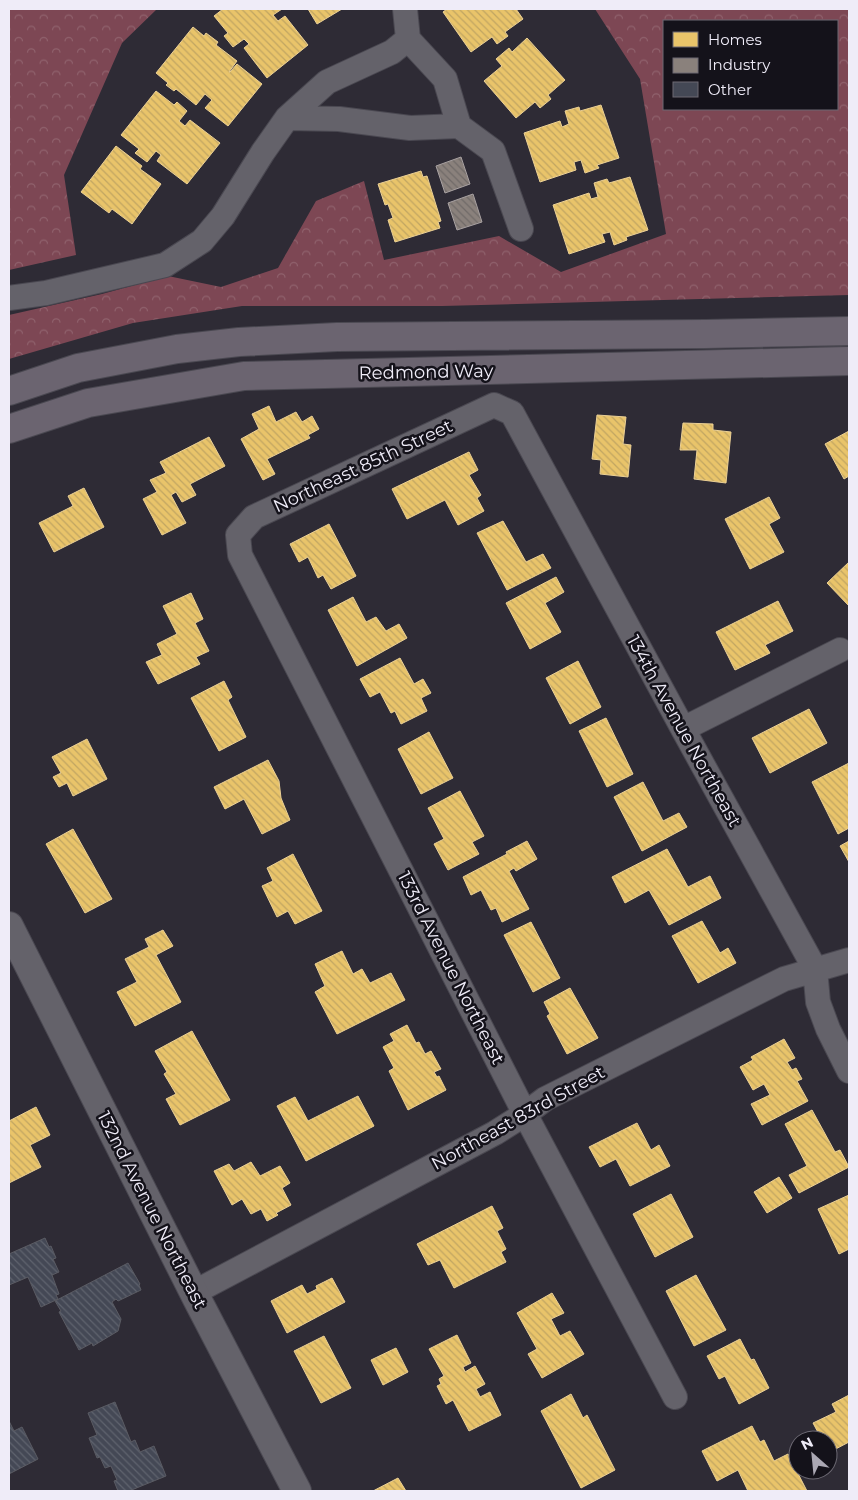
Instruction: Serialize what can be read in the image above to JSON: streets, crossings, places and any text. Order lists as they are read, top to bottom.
{
  "streets": {
    "main road": ["Redmond Way", "132nd Avenue Northeast"],
    "street": [
      "Northeast 85th Street",
      "134th Avenue Northeast",
      "133rd Avenue Northeast",
      "Northeast 83rd Street"
    ]
  },
  "crossings": [
    ["Northeast 85th Street", "134th Avenue Northeast"],
    ["Northeast 85th Street", "133rd Avenue Northeast"],
    ["134th Avenue Northeast", "Northeast 83rd Street"],
    ["133rd Avenue Northeast", "Northeast 83rd Street"],
    ["Northeast 83rd Street", "132nd Avenue Northeast"]
  ],
  "legend": ["Homes", "Industry", "Other"],
  "north": "top left"
}
